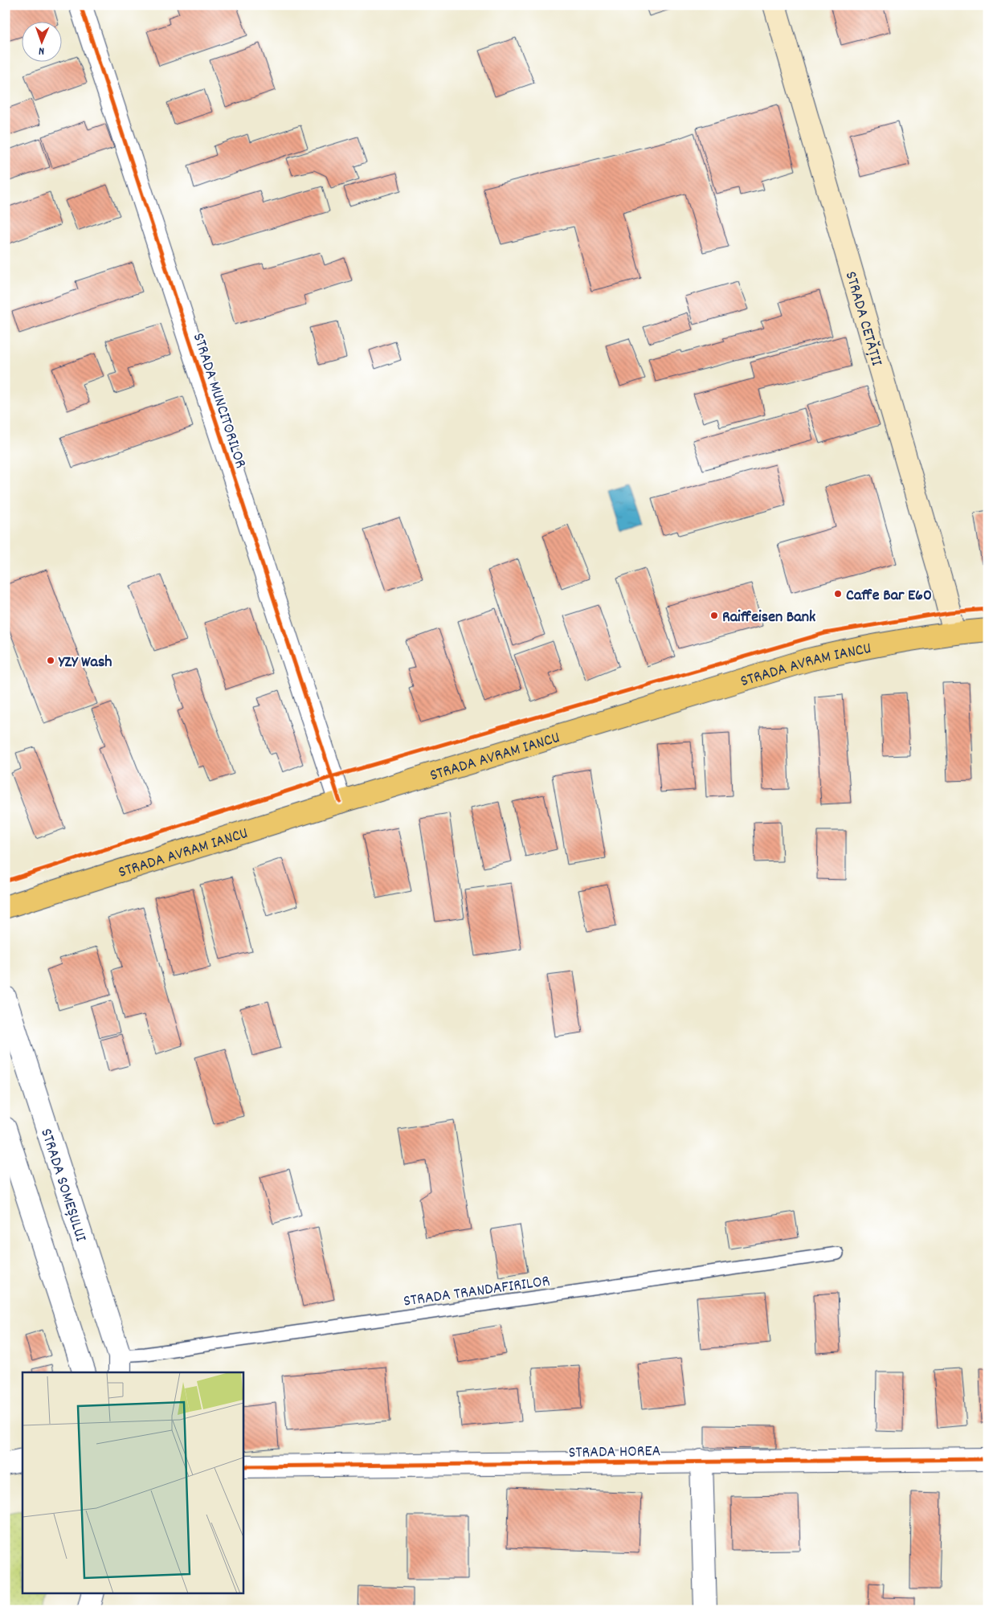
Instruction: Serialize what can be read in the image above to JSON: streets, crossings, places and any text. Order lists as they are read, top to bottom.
{
  "streets": {
    "main road": ["STRADA CETĂȚII", "STRADA AVRAM IANCU"],
    "street": ["STRADA MUNCITORILOR", "STRADA SOMEȘULUI", "STRADA HOREA"],
    "lane": ["STRADA TRANDAFIRILOR"]
  },
  "crossings": [
    ["STRADA CETĂȚII", "STRADA AVRAM IANCU"],
    ["STRADA MUNCITORILOR", "STRADA AVRAM IANCU"],
    ["STRADA SOMEȘULUI", "STRADA TRANDAFIRILOR"]
  ],
  "places": ["Caffe Bar E60", "Raiffeisen Bank", "YZY Wash"],
  "north": "bottom"
}
